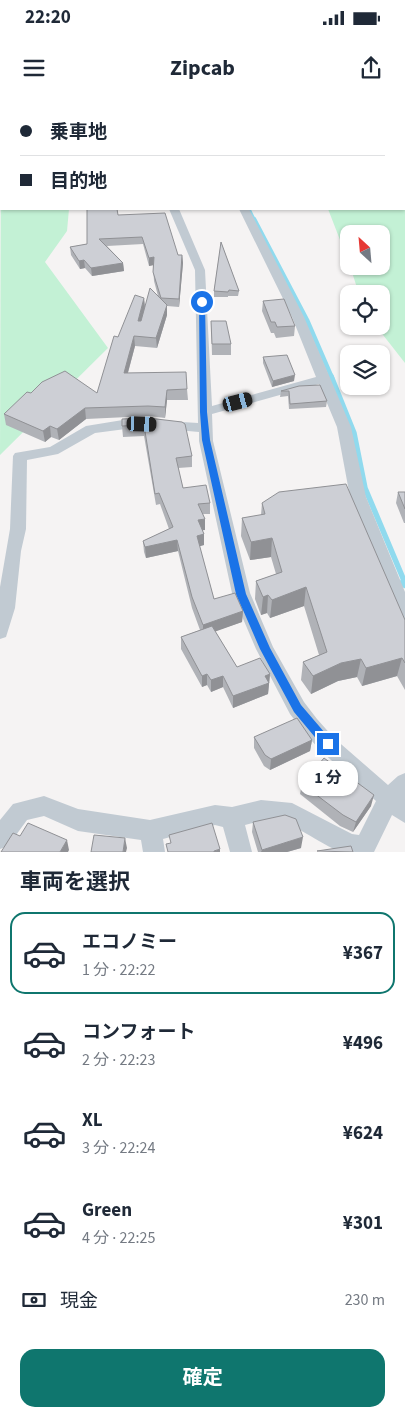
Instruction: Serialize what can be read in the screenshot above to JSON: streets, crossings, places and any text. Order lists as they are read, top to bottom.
{
  "north": "top left",
  "page": {
    "status": "22:20",
    "header": "Zipcab",
    "banner": ["乗車地", "目的地"],
    "bubble": "1 分",
    "heading": "車両を選択",
    "list": [
      {
        "name": "エコノミー",
        "note": "1 分 · 22:22",
        "value": "¥367"
      },
      {
        "name": "コンフォート",
        "note": "2 分 · 22:23",
        "value": "¥496"
      },
      {
        "name": "XL",
        "note": "3 分 · 22:24",
        "value": "¥624"
      },
      {
        "name": "Green",
        "note": "4 分 · 22:25",
        "value": "¥301"
      }
    ],
    "pay": ["現金", "230 m"],
    "buttons": "確定"
  }
}
